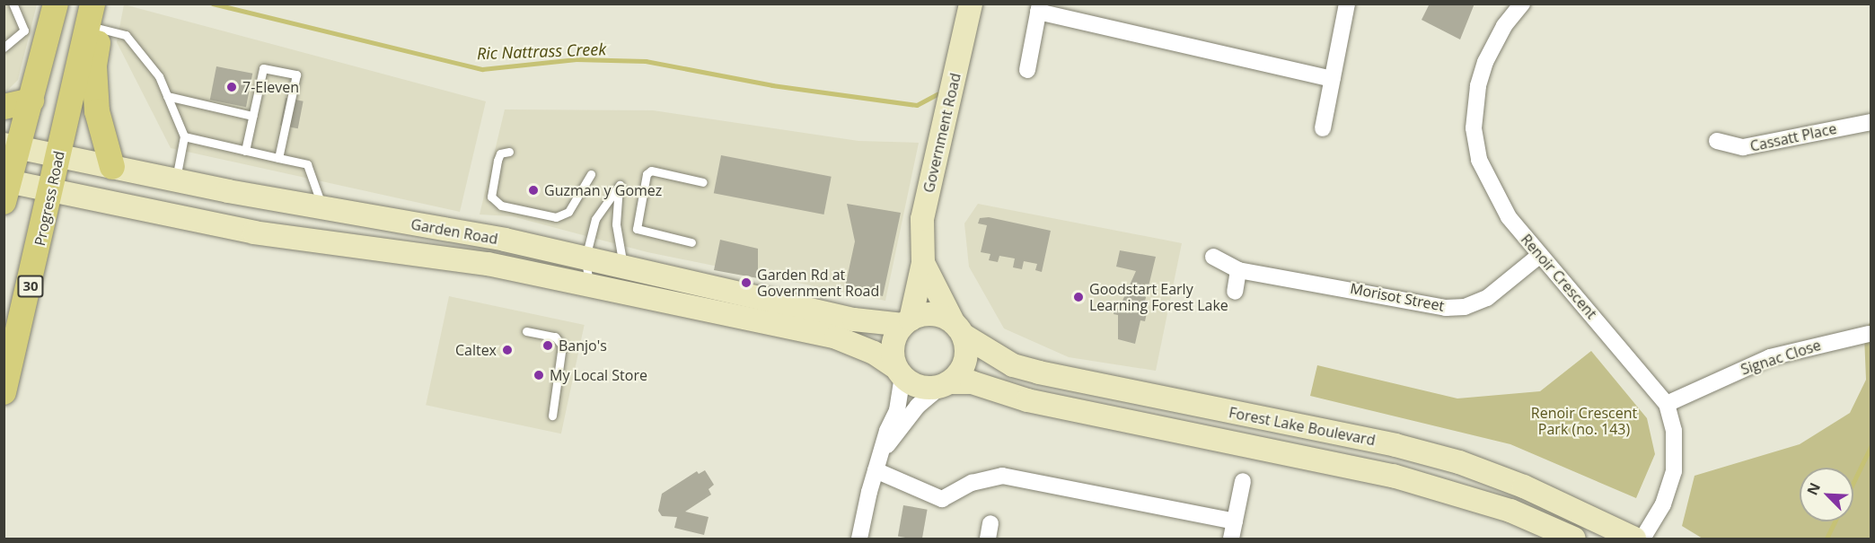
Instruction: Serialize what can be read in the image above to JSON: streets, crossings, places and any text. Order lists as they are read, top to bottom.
{
  "streets": {
    "main road": [
      "Government Road",
      "Progress Road",
      "Garden Road",
      "30",
      "Forest Lake Boulevard"
    ],
    "street": [
      "Cassatt Place",
      "Renoir Crescent",
      "Morisot Street",
      "Signac Close"
    ]
  },
  "crossings": [
    ["Government Road", "Garden Road"],
    ["Government Road", "Forest Lake Boulevard"],
    ["Progress Road", "Garden Road"],
    ["Garden Road", "Forest Lake Boulevard"],
    ["Renoir Crescent", "Morisot Street"],
    ["Renoir Crescent", "Signac Close"]
  ],
  "water": ["Ric Nattrass Creek"],
  "parks": ["Renoir Crescent Park (no. 143)"],
  "places": [
    "7-Eleven",
    "Guzman y Gomez",
    "Garden Rd at Government Road",
    "Goodstart Early Learning Forest Lake",
    "Banjo's",
    "Caltex",
    "My Local Store"
  ],
  "north": "top left"
}
